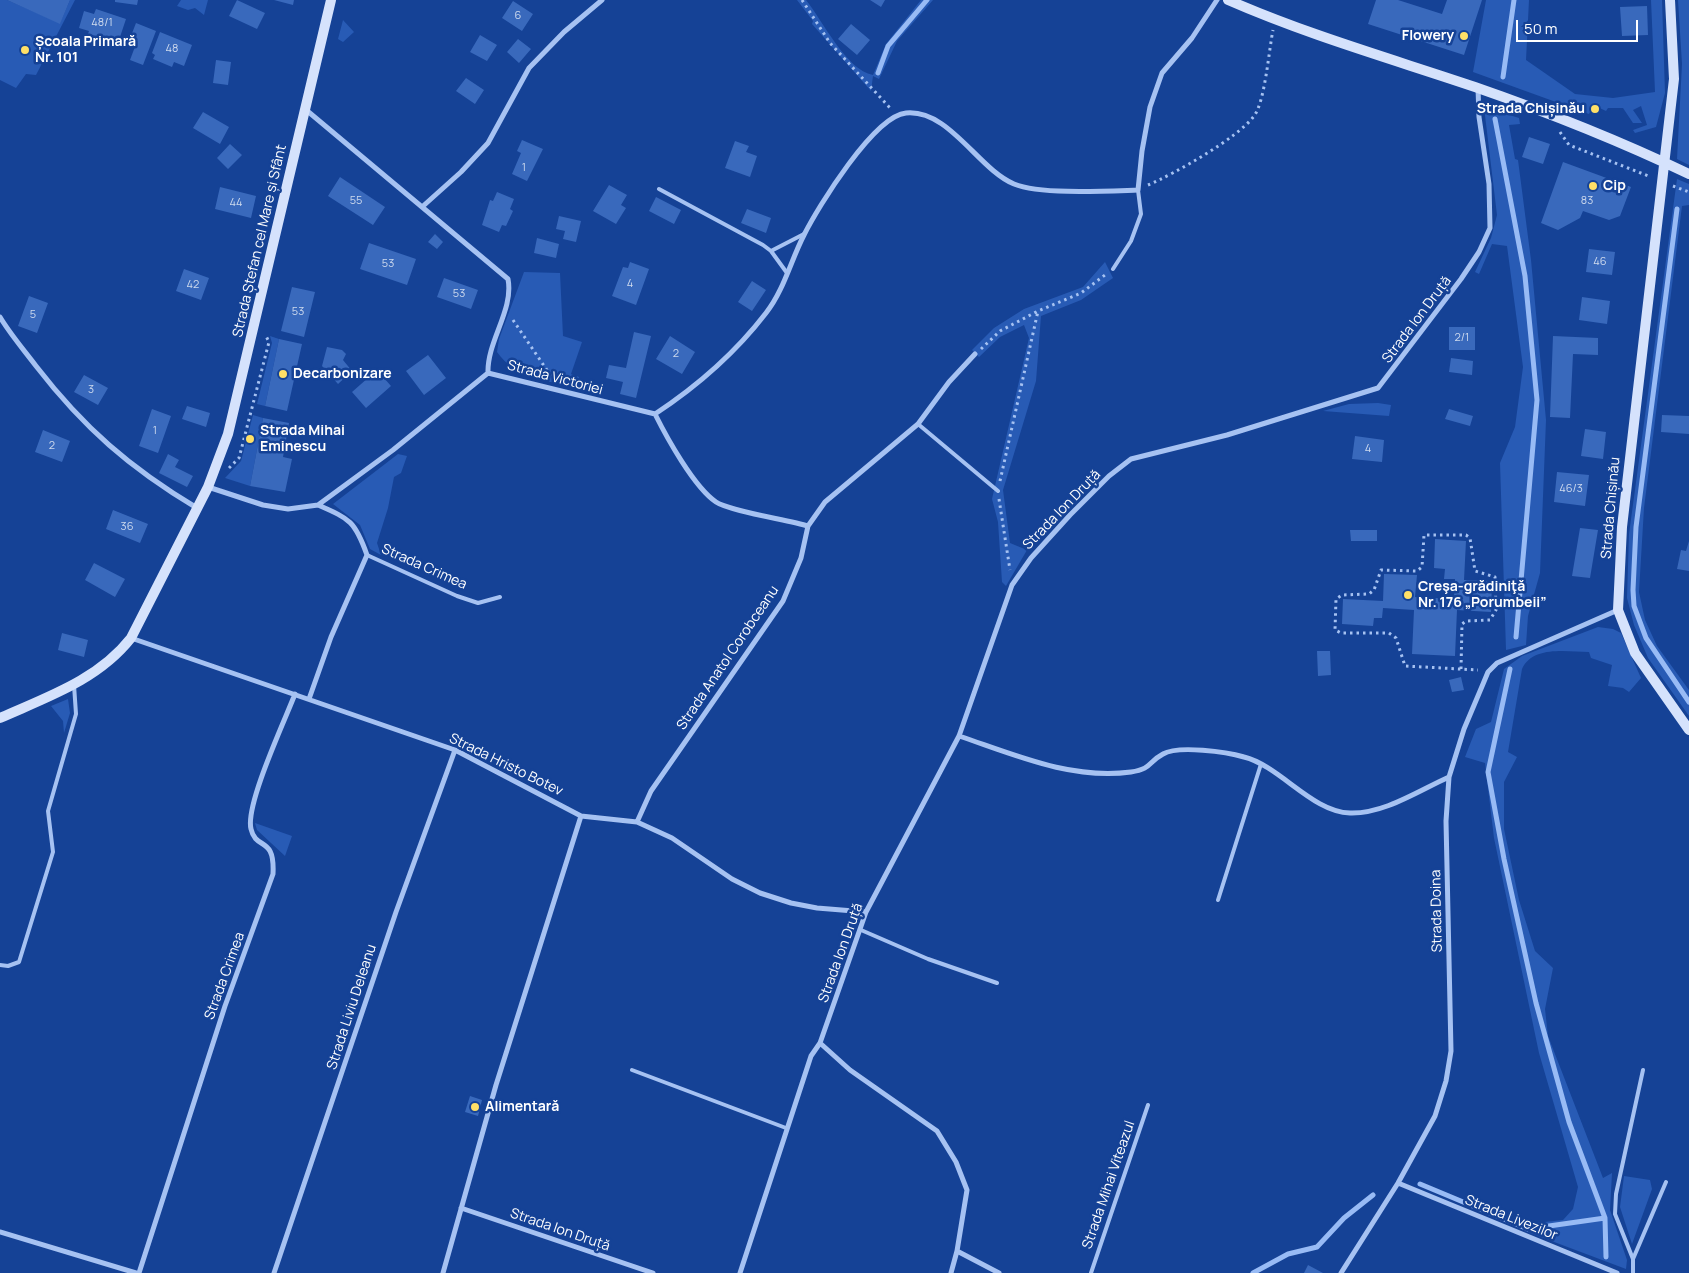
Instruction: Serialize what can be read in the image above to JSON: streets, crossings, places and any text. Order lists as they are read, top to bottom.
{
  "streets": {
    "main road": ["Strada Ștefan cel Mare și Sfânt", "Strada Chișinău"],
    "street": [
      "Strada Ion Druță",
      "Strada Victoriei",
      "Strada Crimea",
      "Strada Anatol Corobceanu",
      "Strada Hristo Botev",
      "Strada Doina",
      "Strada Liviu Deleanu",
      "Strada Livezilor"
    ],
    "lane": ["Strada Mihai Viteazul"]
  },
  "crossings": [
    ["Strada Ștefan cel Mare și Sfânt", "Strada Victoriei"],
    ["Strada Ștefan cel Mare și Sfânt", "Strada Hristo Botev"],
    ["Strada Ion Druță", "Strada Hristo Botev"],
    ["Strada Crimea", "Strada Hristo Botev"],
    ["Strada Anatol Corobceanu", "Strada Hristo Botev"],
    ["Strada Hristo Botev", "Strada Liviu Deleanu"],
    ["Strada Doina", "Strada Livezilor"]
  ],
  "places": [
    "Flowery",
    "Școala Primară Nr. 101",
    "Strada Chișinău",
    "Cip",
    "Decarbonizare",
    "Strada Mihai Eminescu",
    "Creşa-grădiniţă Nr. 176 „Porumbeii”",
    "Alimentară"
  ],
  "house_numbers": [
    "6",
    "48/1",
    "48",
    "1",
    "55",
    "83",
    "44",
    "46",
    "53",
    "4",
    "42",
    "53",
    "53",
    "5",
    "2/1",
    "2",
    "3",
    "1",
    "2",
    "4",
    "46/3",
    "36"
  ],
  "scale_bar": "50 m"
}
